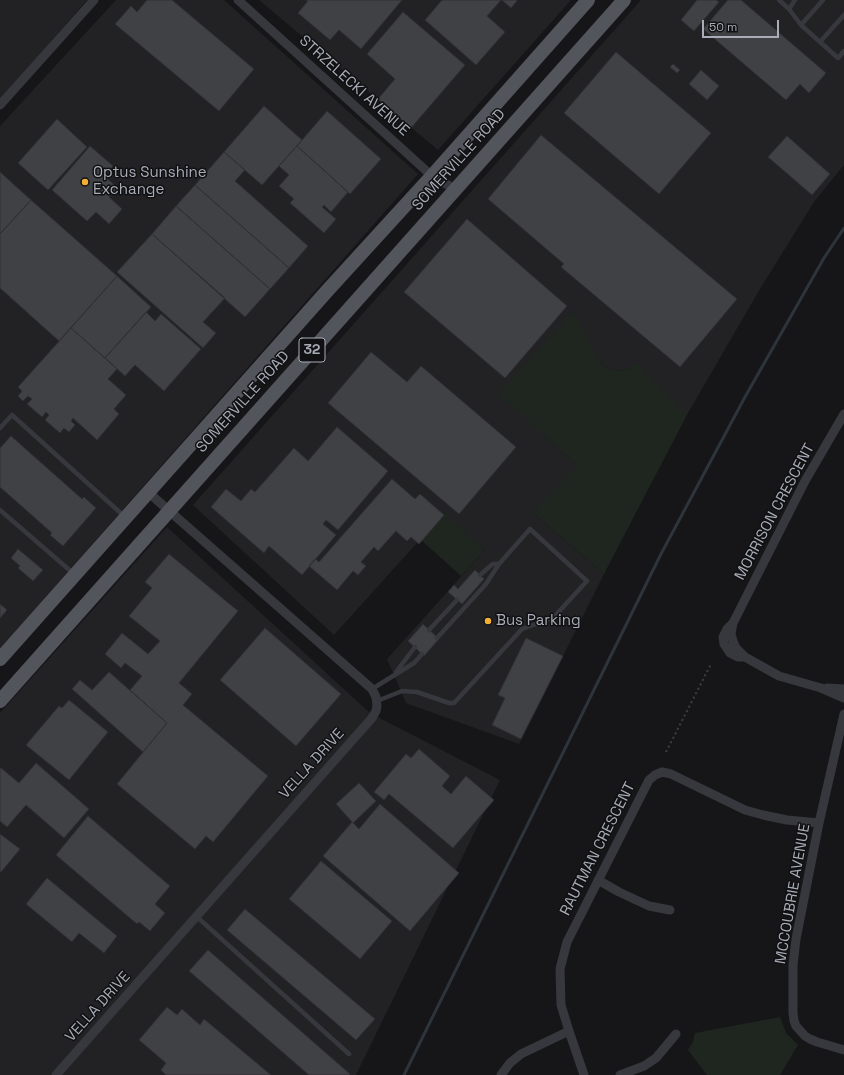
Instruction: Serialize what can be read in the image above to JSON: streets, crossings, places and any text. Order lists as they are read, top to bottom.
{
  "streets": {
    "main road": ["SOMERVILLE ROAD", "32"],
    "street": [
      "STRZELECKI AVENUE",
      "MORRISON CRESCENT",
      "VELLA DRIVE",
      "RAUTMAN CRESCENT",
      "MCCOUBRIE AVENUE"
    ]
  },
  "crossings": [
    ["STRZELECKI AVENUE", "SOMERVILLE ROAD"],
    ["RAUTMAN CRESCENT", "MCCOUBRIE AVENUE"]
  ],
  "places": ["Optus Sunshine Exchange", "Bus Parking"],
  "scale_bar": "50 m"
}
